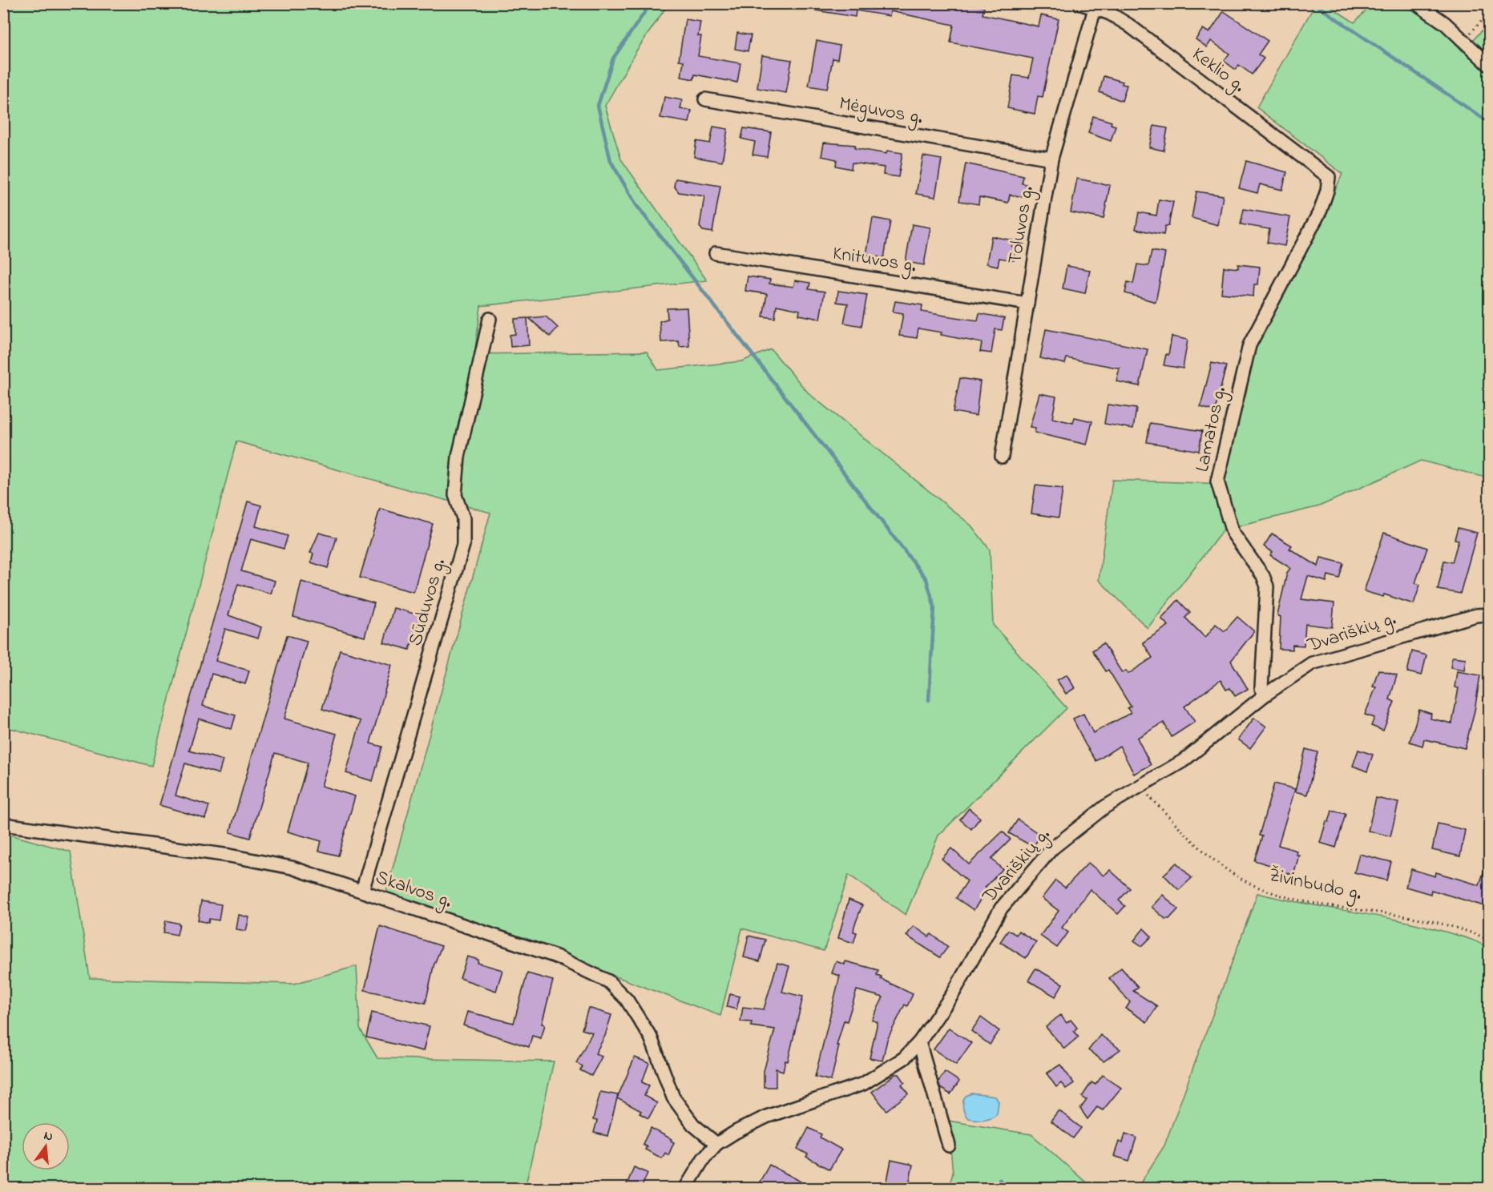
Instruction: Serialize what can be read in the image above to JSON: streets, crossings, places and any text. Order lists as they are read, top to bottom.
{
  "streets": {
    "street": [
      "Keklio g.",
      "Mėguvos g.",
      "Toluvos g.",
      "Knituvos g.",
      "Lamatos g.",
      "Sūduvos g.",
      "Dvariškių g.",
      "Skalvos g."
    ],
    "path": ["Živinbudo g."]
  },
  "crossings": [
    ["Keklio g.", "Toluvos g."],
    ["Keklio g.", "Lamatos g."],
    ["Mėguvos g.", "Toluvos g."],
    ["Toluvos g.", "Knituvos g."],
    ["Lamatos g.", "Dvariškių g."],
    ["Sūduvos g.", "Skalvos g."],
    ["Dvariškių g.", "Živinbudo g."],
    ["Dvariškių g.", "Skalvos g."]
  ],
  "north": "top"
}
